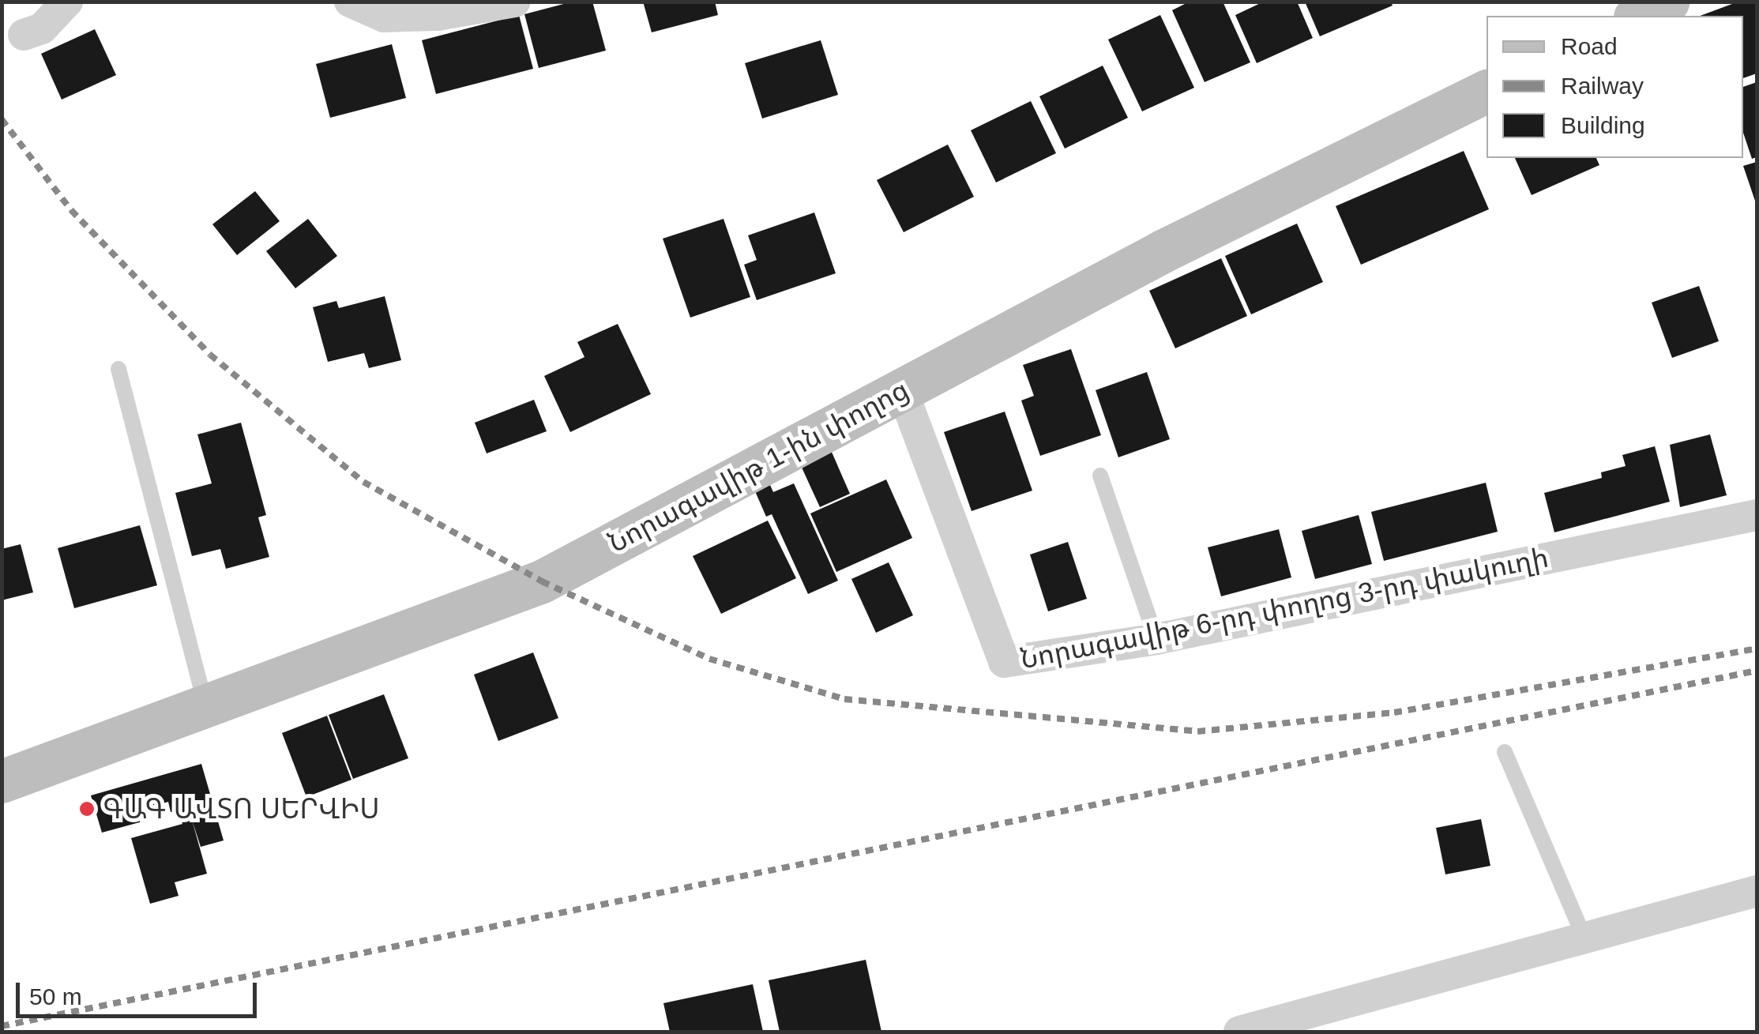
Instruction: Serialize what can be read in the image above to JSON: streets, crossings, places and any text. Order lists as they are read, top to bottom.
{
  "streets": {
    "main road": ["Նորագավիթ 1-ին փողոց"],
    "street": ["Նորագավիթ 6-րդ փողոց 3-րդ փակուղի"]
  },
  "crossings": [
    ["Նորագավիթ 1-ին փողոց", "Նորագավիթ 6-րդ փողոց 3-րդ փակուղի"]
  ],
  "places": ["ԳԱԳ ԱՎՏՈ ՍԵՐՎԻՍ"],
  "legend": ["Road", "Railway", "Building"],
  "scale_bar": "50 m"
}
